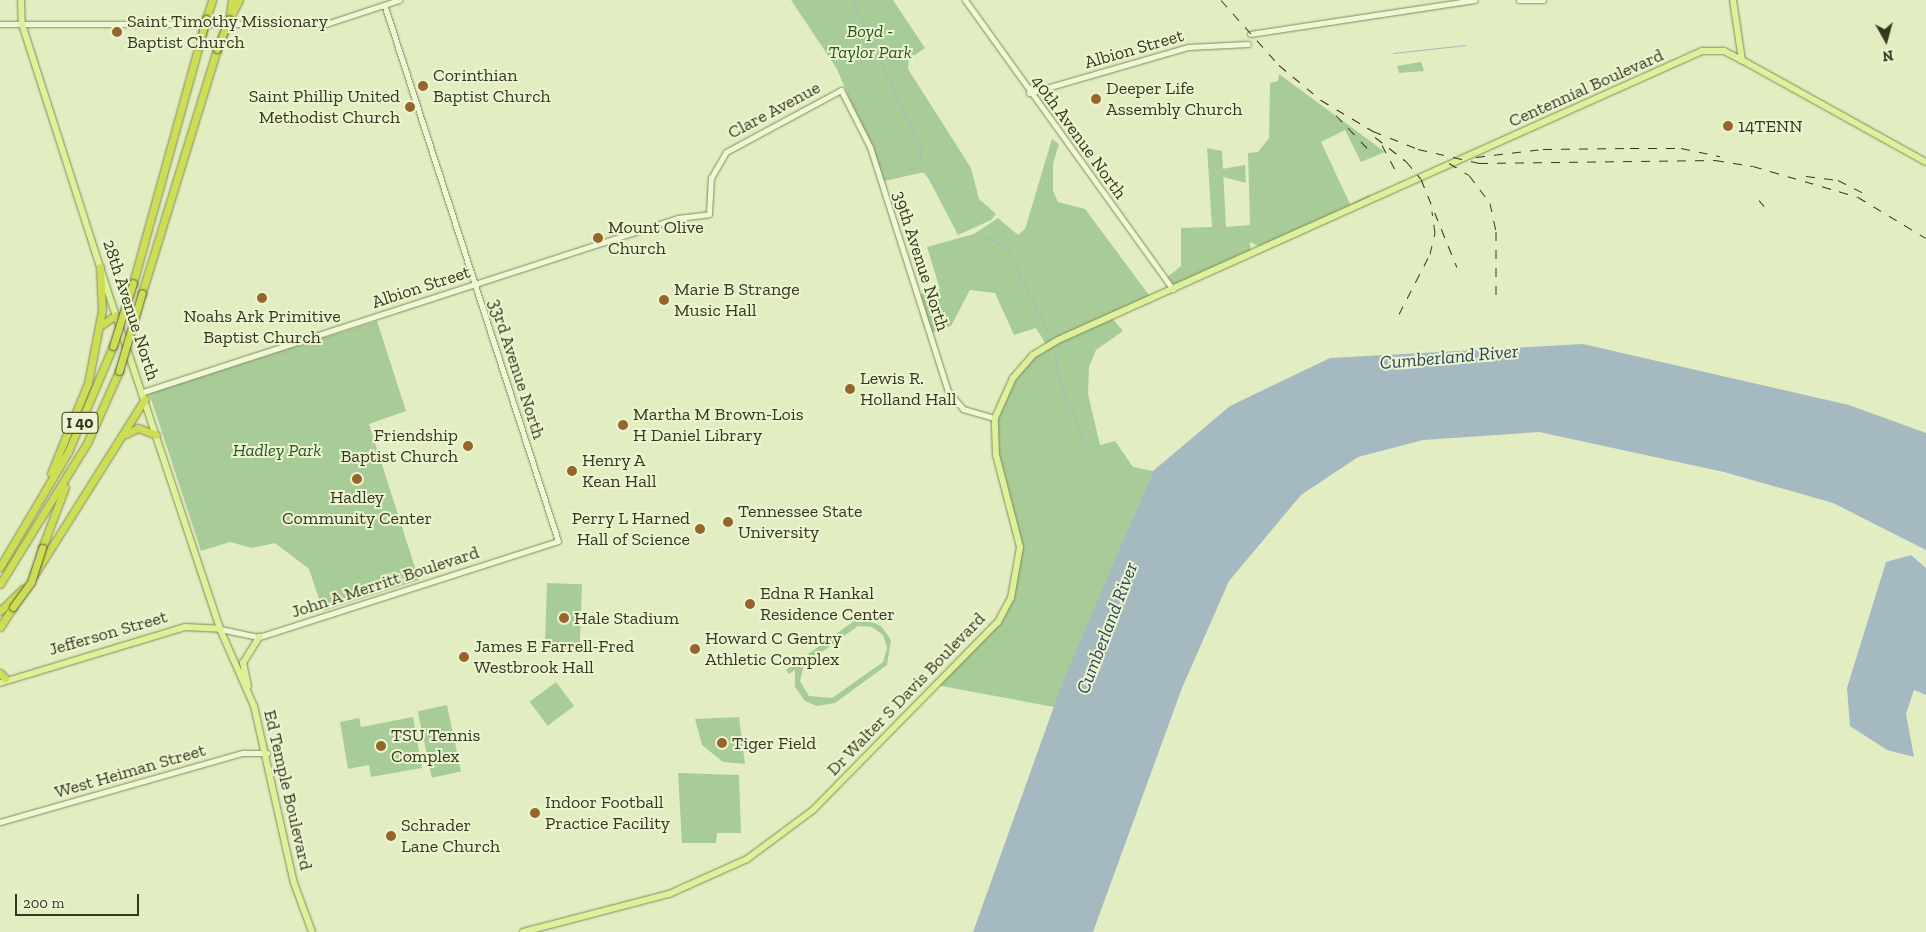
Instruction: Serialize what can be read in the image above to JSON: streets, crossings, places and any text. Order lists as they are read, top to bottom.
{
  "streets": {
    "highway": ["I 40"],
    "main road": [
      "Centennial Boulevard",
      "28th Avenue North",
      "Jefferson Street",
      "Dr Walter S Davis Boulevard",
      "Ed Temple Boulevard"
    ],
    "street": [
      "Albion Street",
      "Clare Avenue",
      "40th Avenue North",
      "39th Avenue North",
      "33rd Avenue North",
      "John A Merritt Boulevard",
      "West Heiman Street"
    ]
  },
  "crossings": [
    ["Albion Street", "Clare Avenue"],
    ["Albion Street", "40th Avenue North"],
    ["Albion Street", "28th Avenue North"],
    ["Albion Street", "33rd Avenue North"],
    ["Centennial Boulevard", "40th Avenue North"],
    ["Centennial Boulevard", "Dr Walter S Davis Boulevard"],
    ["Clare Avenue", "39th Avenue North"],
    ["40th Avenue North", "Dr Walter S Davis Boulevard"],
    ["39th Avenue North", "Dr Walter S Davis Boulevard"],
    ["28th Avenue North", "John A Merritt Boulevard"],
    ["28th Avenue North", "Jefferson Street"],
    ["28th Avenue North", "Ed Temple Boulevard"],
    ["33rd Avenue North", "John A Merritt Boulevard"],
    ["John A Merritt Boulevard", "Jefferson Street"],
    ["John A Merritt Boulevard", "Ed Temple Boulevard"],
    ["Jefferson Street", "Ed Temple Boulevard"],
    ["West Heiman Street", "Ed Temple Boulevard"]
  ],
  "water": ["Cumberland River"],
  "parks": ["Boyd - Taylor Park", "Hadley Park"],
  "places": [
    "Saint Timothy Missionary Baptist Church",
    "Corinthian Baptist Church",
    "Deeper Life Assembly Church",
    "Saint Phillip United Methodist Church",
    "14TENN",
    "Mount Olive Church",
    "Noahs Ark Primitive Baptist Church",
    "Marie B Strange Music Hall",
    "Lewis R. Holland Hall",
    "Martha M Brown-Lois H Daniel Library",
    "Friendship Baptist Church",
    "Henry A Kean Hall",
    "Hadley Community Center",
    "Tennessee State University",
    "Perry L Harned Hall of Science",
    "Edna R Hankal Residence Center",
    "Hale Stadium",
    "Howard C Gentry Athletic Complex",
    "James E Farrell-Fred Westbrook Hall",
    "Tiger Field",
    "TSU Tennis Complex",
    "Indoor Football Practice Facility",
    "Schrader Lane Church"
  ],
  "scale_bar": "200 m",
  "north": "bottom"
}
